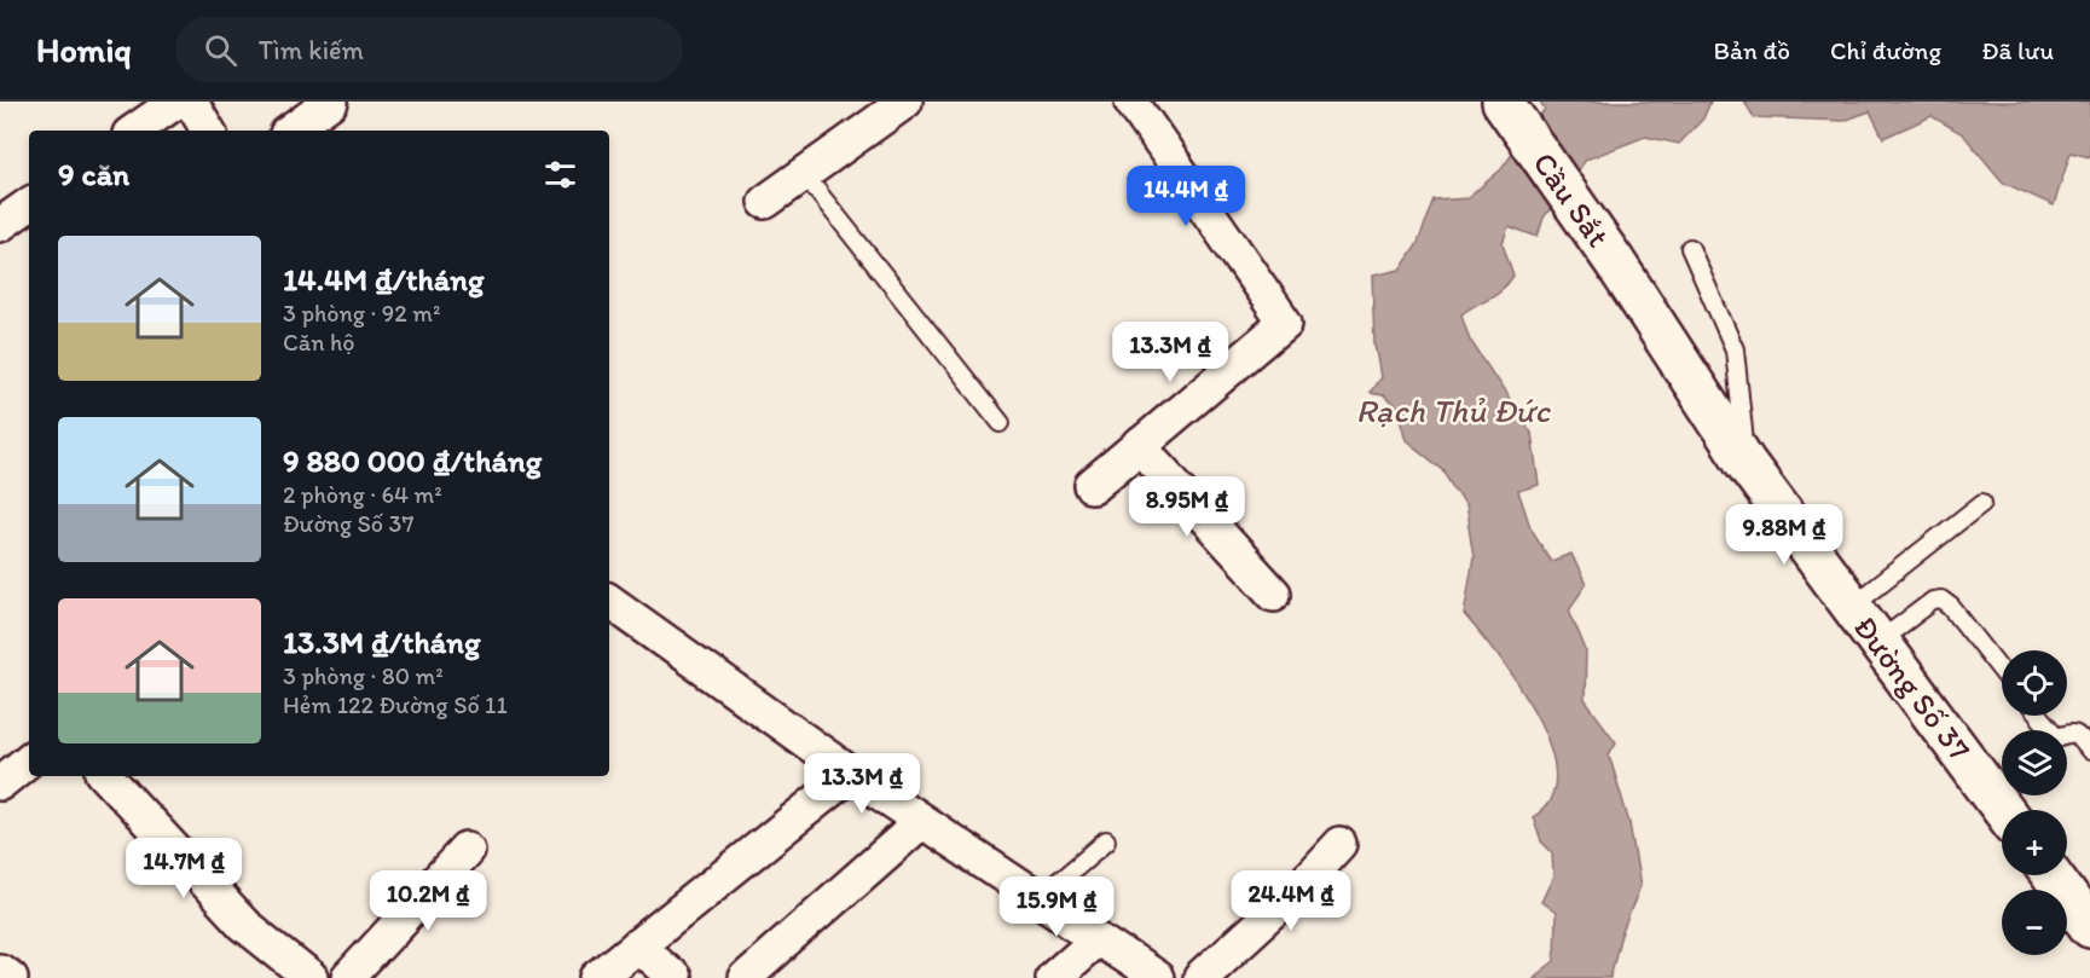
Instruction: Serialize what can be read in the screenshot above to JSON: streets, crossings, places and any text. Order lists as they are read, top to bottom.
{
  "streets": {
    "street": ["Cầu Sắt", "Đường Số 37"]
  },
  "crossings": [
    ["Cầu Sắt", "Đường Số 37"]
  ],
  "water": ["Rạch Thủ Đức"],
  "page": {
    "header": "Homiq",
    "search": "Tìm kiếm",
    "nav": ["Bản đồ", "Chỉ đường", "Đã lưu"],
    "heading": "9 căn",
    "price": [
      "14.4M ₫",
      "13.3M ₫",
      "8.95M ₫",
      "9.88M ₫",
      "13.3M ₫",
      "14.7M ₫",
      "10.2M ₫",
      "24.4M ₫",
      "15.9M ₫"
    ],
    "list": [
      {
        "name": "14.4M ₫/tháng",
        "note": "3 phòng · 92 m² · Căn hộ"
      },
      {
        "name": "9 880 000 ₫/tháng",
        "note": "2 phòng · 64 m² · Đường Số 37"
      },
      {
        "name": "13.3M ₫/tháng",
        "note": "3 phòng · 80 m² · Hẻm 122 Đường Số 11"
      }
    ],
    "map_buttons": ["+", "−"]
  }
}
